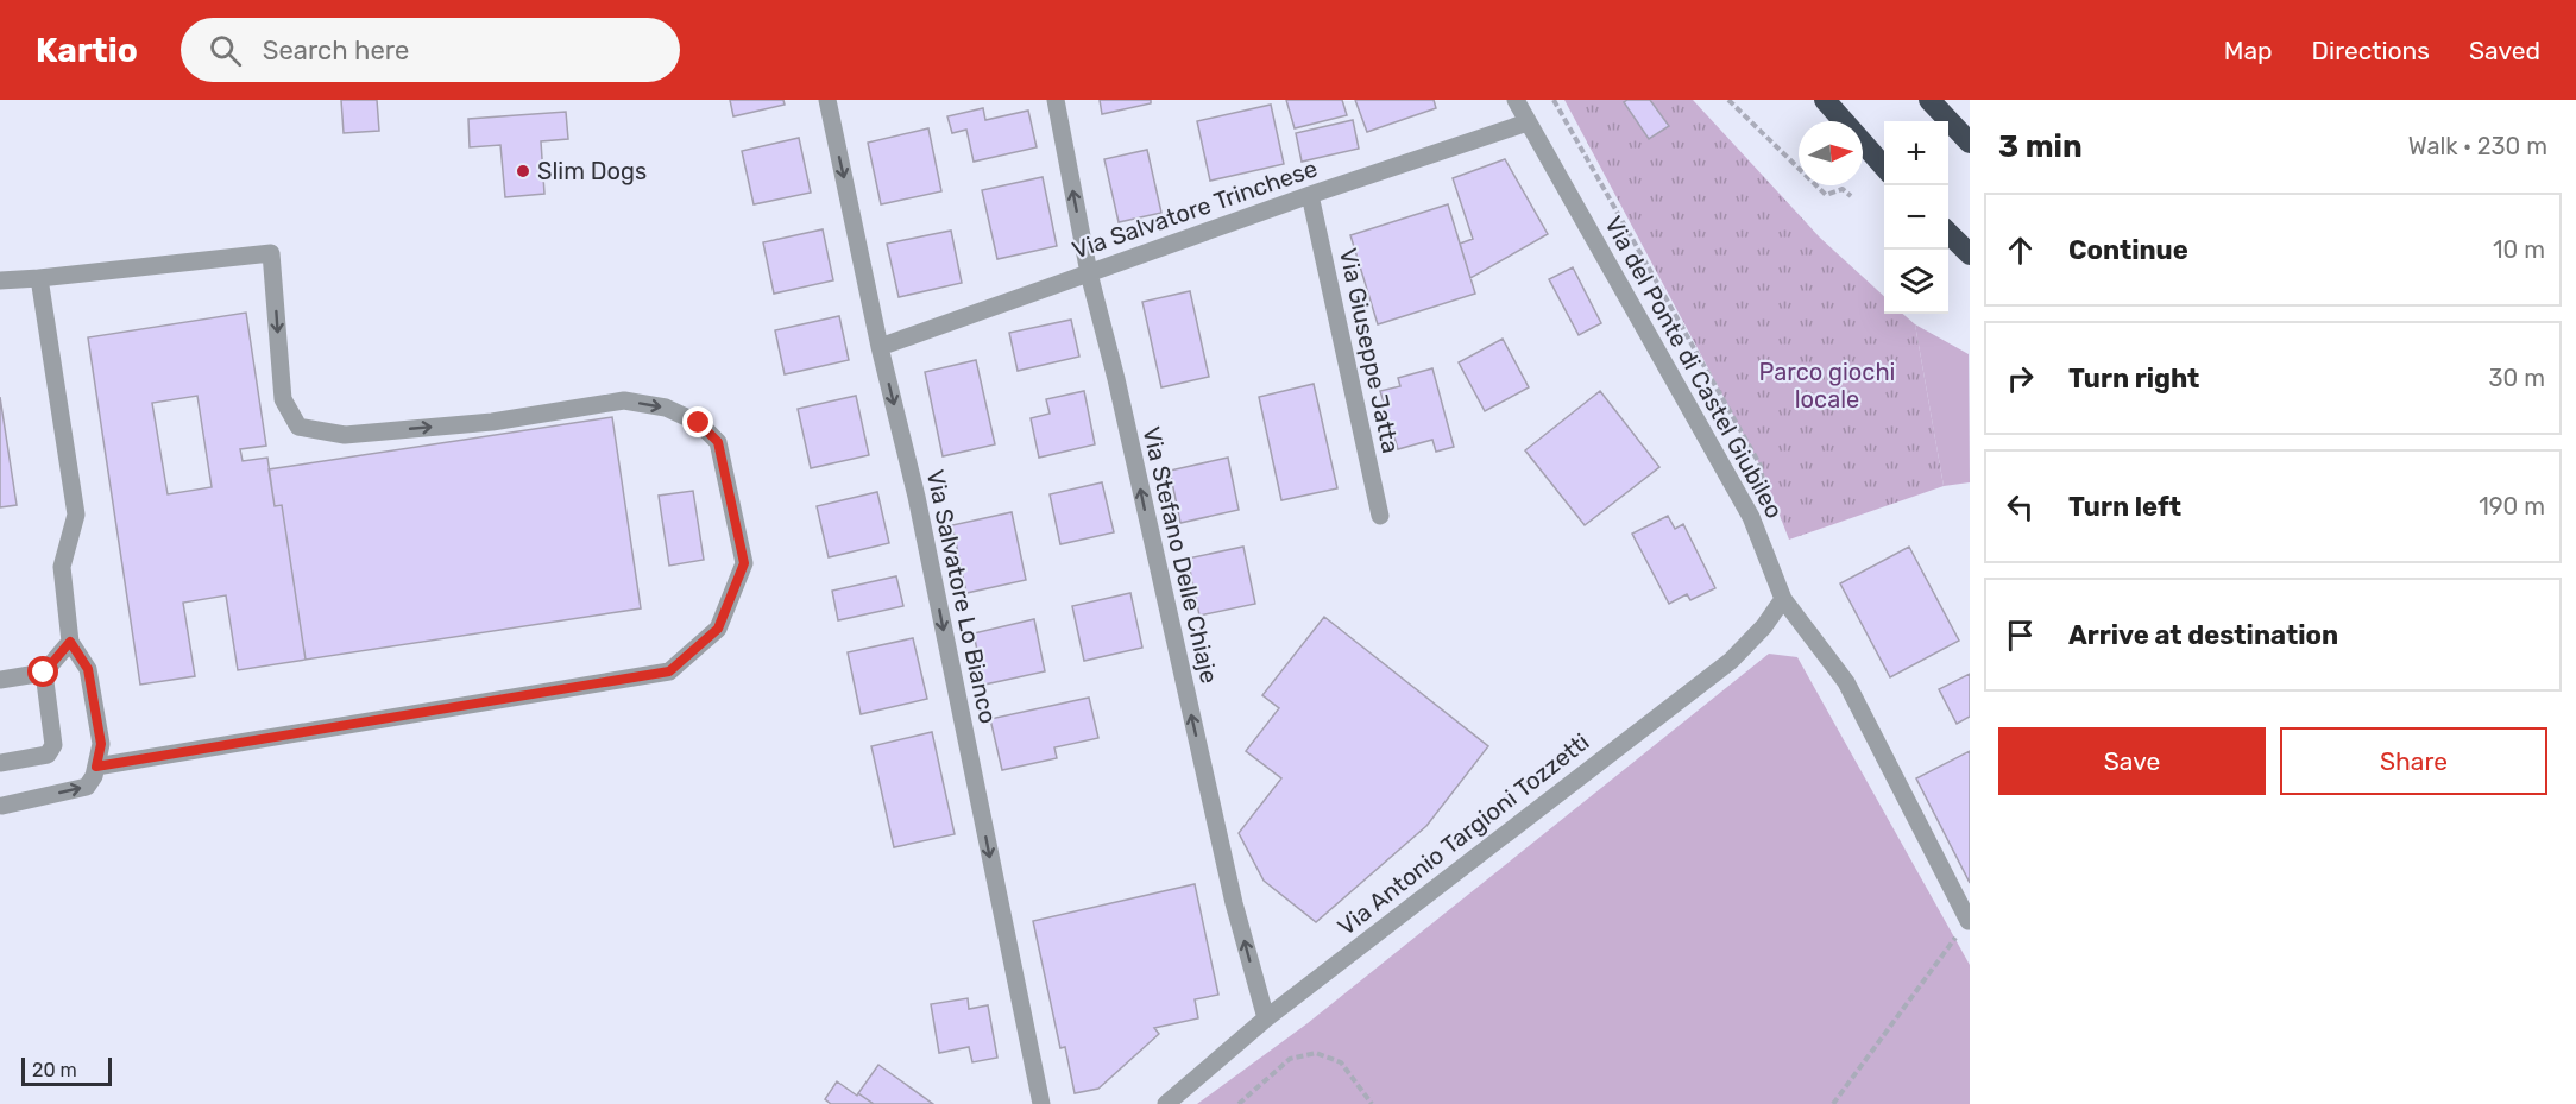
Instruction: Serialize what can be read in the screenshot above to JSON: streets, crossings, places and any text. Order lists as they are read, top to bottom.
{
  "streets": {
    "street": [
      "Via Salvatore Trinchese",
      "Via Giuseppe Jatta",
      "Via del Ponte di Castel Giubileo",
      "Via Stefano Delle Chiaje",
      "Via Salvatore Lo Bianco",
      "Via Antonio Targioni Tozzetti"
    ]
  },
  "crossings": [
    ["Via Salvatore Trinchese", "Via Giuseppe Jatta"],
    ["Via Salvatore Trinchese", "Via del Ponte di Castel Giubileo"],
    ["Via Salvatore Trinchese", "Via Stefano Delle Chiaje"],
    ["Via Salvatore Trinchese", "Via Salvatore Lo Bianco"],
    ["Via del Ponte di Castel Giubileo", "Via Antonio Targioni Tozzetti"],
    ["Via Stefano Delle Chiaje", "Via Antonio Targioni Tozzetti"]
  ],
  "one_way": ["Via Stefano Delle Chiaje", "Via Salvatore Lo Bianco"],
  "parks": ["Parco giochi locale"],
  "places": ["Slim Dogs"],
  "scale_bar": "20 m",
  "north": "right",
  "page": {
    "header": "Kartio",
    "search": "Search here",
    "nav": ["Map", "Directions", "Saved"],
    "heading": ["3 min", "Walk · 230 m"],
    "map_buttons": ["+", "−"],
    "list": [
      ["Continue", "10 m"],
      ["Turn right", "30 m"],
      ["Turn left", "190 m"],
      "Arrive at destination"
    ],
    "buttons": ["Save", "Share"],
    "scale": "20 m"
  }
}
